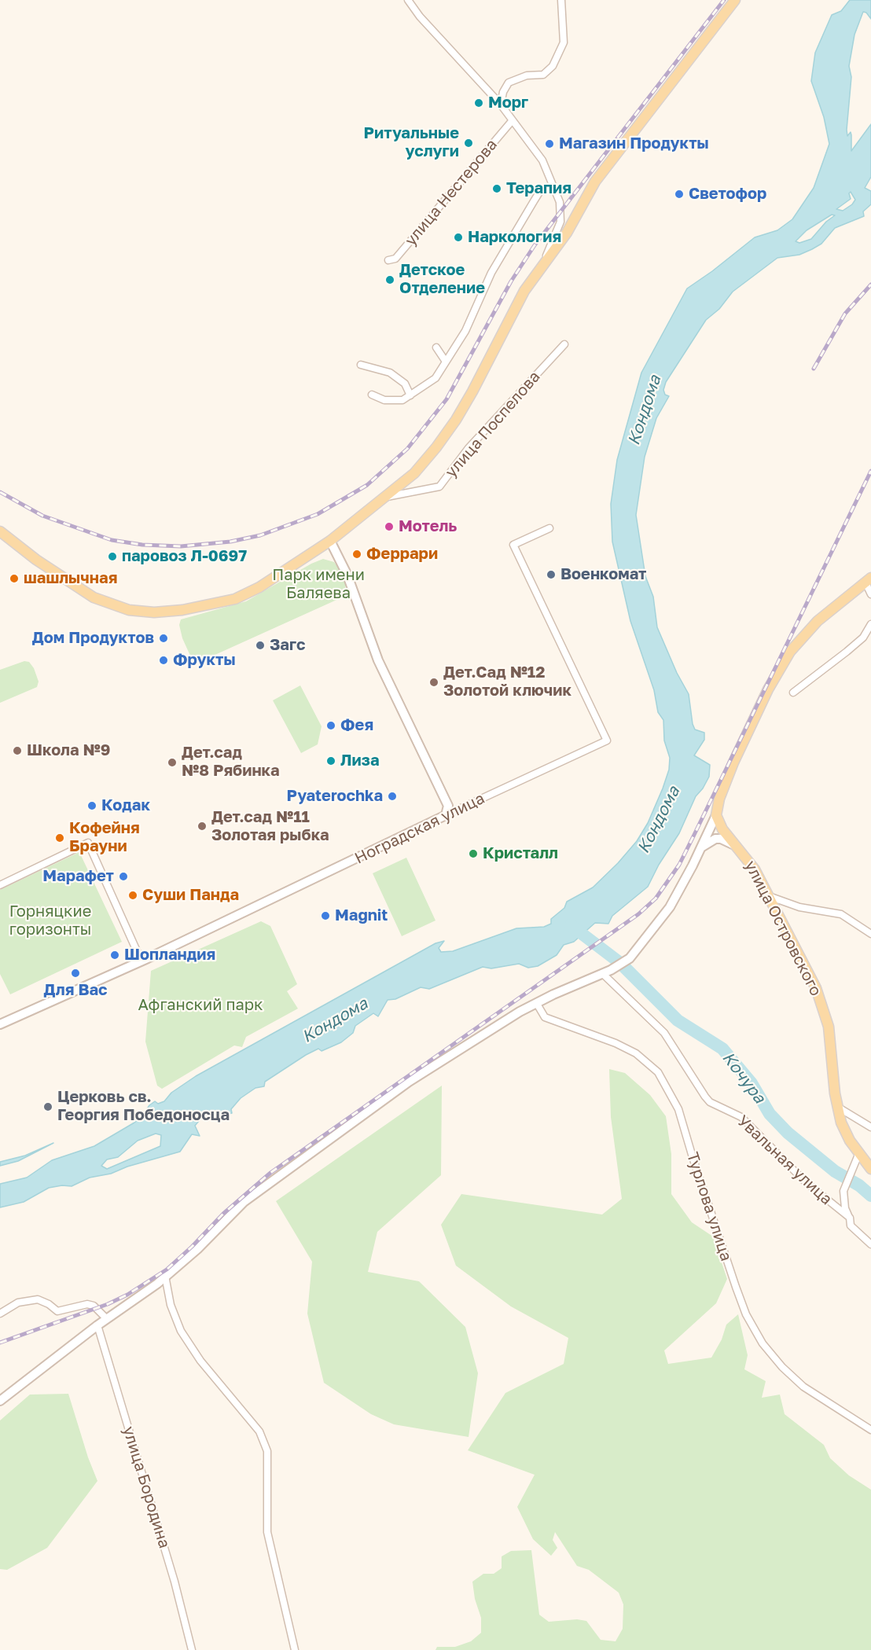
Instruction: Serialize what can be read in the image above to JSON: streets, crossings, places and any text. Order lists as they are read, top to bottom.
{
  "streets": {
    "main road": ["улица Островского"],
    "street": [
      "улица Нестерова",
      "улица Поспелова",
      "Ноградская улица",
      "Увальная улица",
      "Турлова улица",
      "улица Бородина"
    ]
  },
  "water": ["Кондома", "Кочура"],
  "parks": ["Парк имени Баляева", "Горняцкие горизонты", "Афганский парк"],
  "places": [
    "Морг",
    "Ритуальные услуги",
    "Магазин Продукты",
    "Терапия",
    "Светофор",
    "Наркология",
    "Детское Отделение",
    "Мотель",
    "Феррари",
    "паровоз Л-0697",
    "Военкомат",
    "шашлычная",
    "Дом Продуктов",
    "Загс",
    "Фрукты",
    "Дет.Сад №12 Золотой ключик",
    "Фея",
    "Школа №9",
    "Лиза",
    "Дет.сад №8 Рябинка",
    "Pyaterochka",
    "Кодак",
    "Дет.сад №11 Золотая рыбка",
    "Кофейня Брауни",
    "Кристалл",
    "Марафет",
    "Суши Панда",
    "Magnit",
    "Шопландия",
    "Для Вас",
    "Церковь св. Георгия Победоносца"
  ]
}
